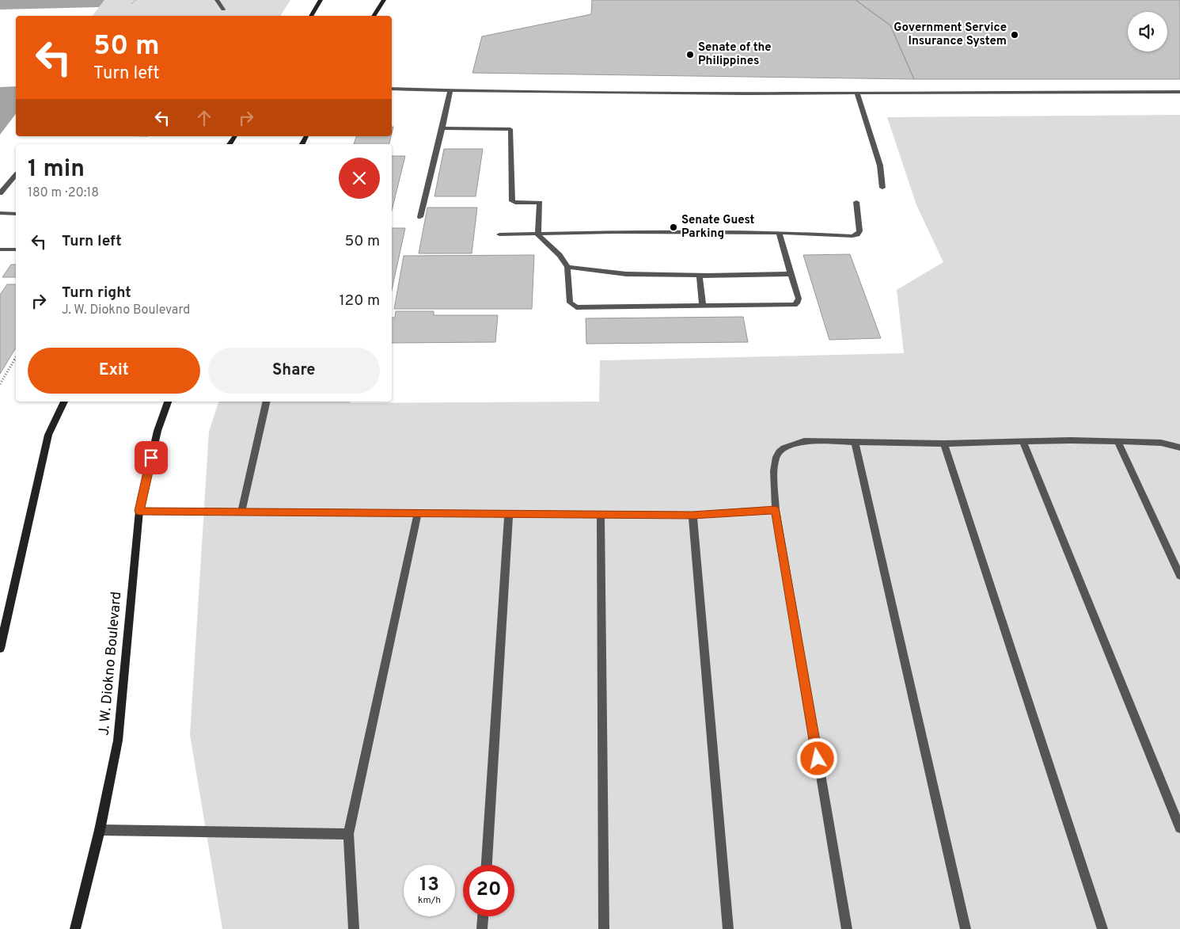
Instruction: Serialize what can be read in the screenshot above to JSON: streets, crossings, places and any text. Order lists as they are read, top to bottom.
{
  "streets": {
    "street": ["J. W. Diokno Boulevard"]
  },
  "places": ["Government Service Insurance System", "Senate of the Philippines", "Senate Guest Parking"],
  "page": {
    "turn": ["50 m", "Turn left"],
    "heading": ["1 min", "180 m · 20:18"],
    "list": [
      {
        "name": "Turn left",
        "value": "50 m"
      },
      {
        "name": "Turn right",
        "note": "J. W. Diokno Boulevard",
        "value": "120 m"
      }
    ],
    "buttons": ["Exit", "Share"],
    "speed": "13 km/h",
    "limit": "20"
  }
}
